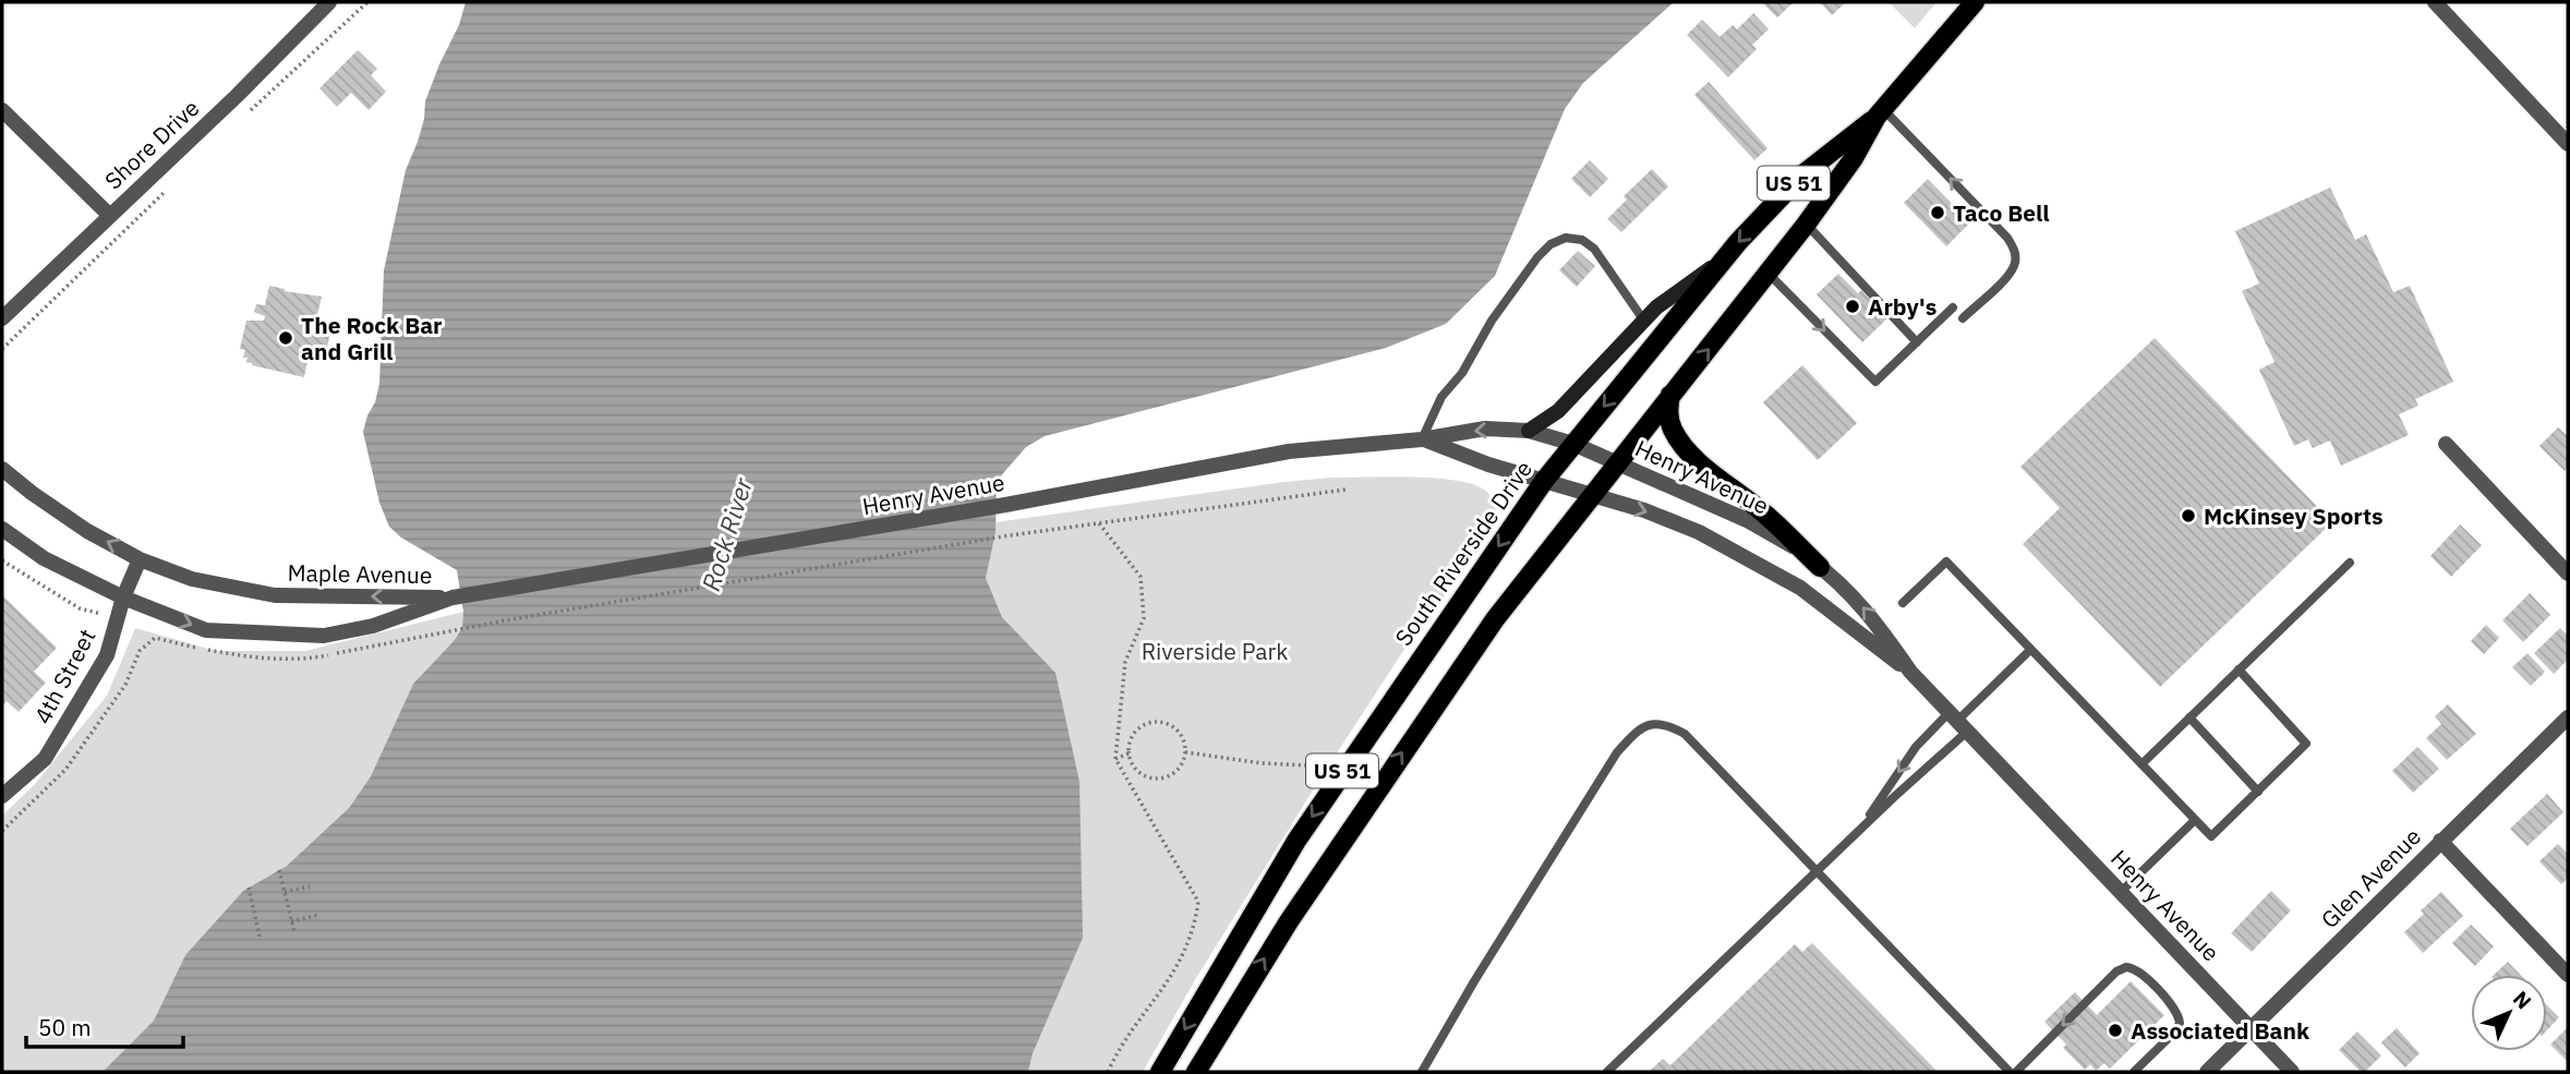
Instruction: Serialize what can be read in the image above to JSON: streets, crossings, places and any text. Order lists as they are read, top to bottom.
{
  "streets": {
    "main road": ["US 51", "South Riverside Drive"],
    "street": [
      "Shore Drive",
      "Henry Avenue",
      "Maple Avenue",
      "4th Street",
      "Glen Avenue"
    ]
  },
  "crossings": [
    ["Henry Avenue", "South Riverside Drive"],
    ["Henry Avenue", "Maple Avenue"],
    ["Henry Avenue", "Glen Avenue"],
    ["Maple Avenue", "4th Street"]
  ],
  "water": ["Rock River"],
  "parks": ["Riverside Park"],
  "places": [
    "Taco Bell",
    "Arby's",
    "The Rock Bar and Grill",
    "McKinsey Sports",
    "Associated Bank"
  ],
  "scale_bar": "50 m",
  "north": "top right"
}
